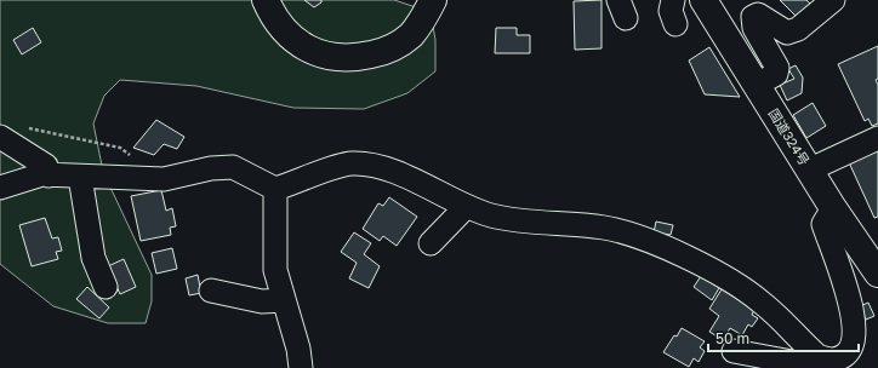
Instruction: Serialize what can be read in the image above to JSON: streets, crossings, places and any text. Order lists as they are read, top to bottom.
{
  "streets": {
    "highway": ["国道324号"]
  },
  "scale_bar": "50 m"
}
